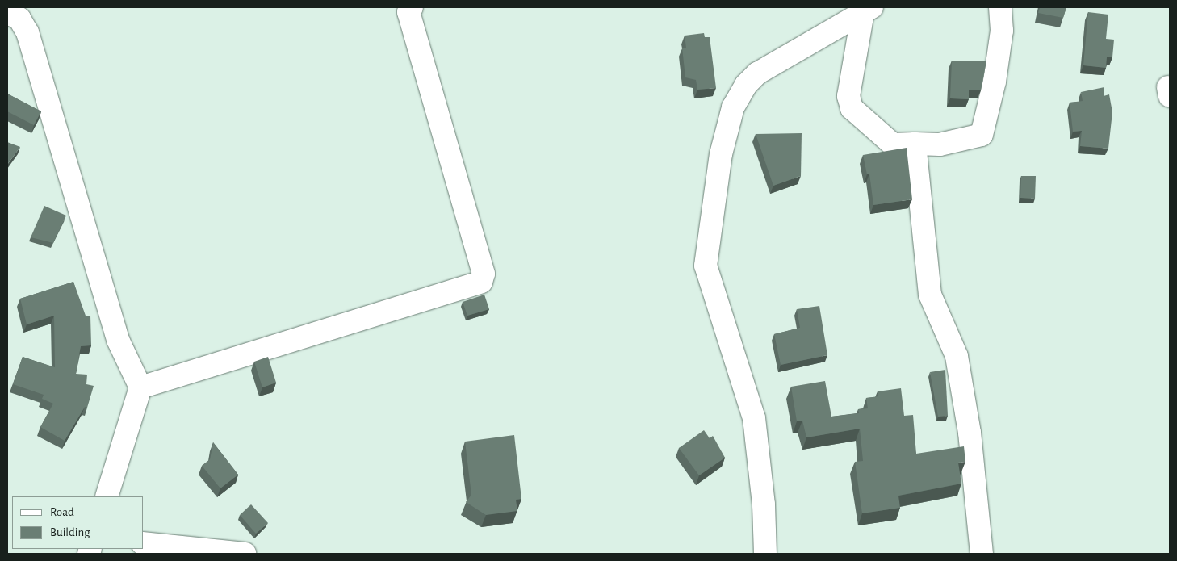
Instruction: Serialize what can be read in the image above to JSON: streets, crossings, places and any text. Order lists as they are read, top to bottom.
{
  "legend": ["Road", "Building"]
}
